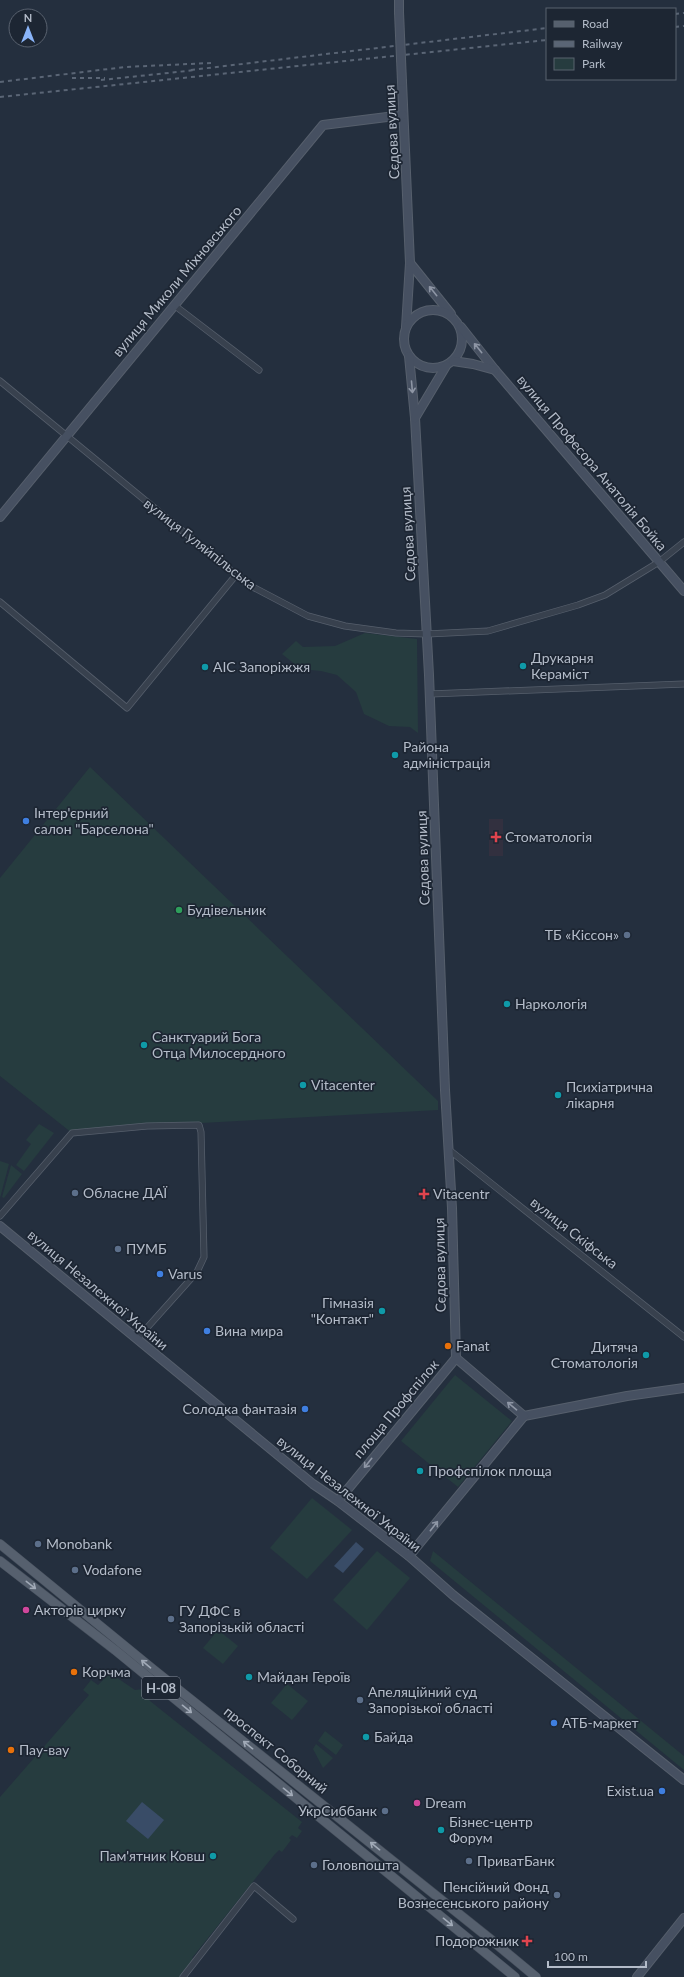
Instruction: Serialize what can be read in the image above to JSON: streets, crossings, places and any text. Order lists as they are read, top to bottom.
{
  "streets": {
    "main road": ["Н-08", "проспект Соборний"],
    "street": [
      "Сєдова вулиця",
      "вулиця Миколи Міхновського",
      "вулиця Професора Анатолія Бойка",
      "вулиця Гуляйпільська",
      "вулиця Скіфська",
      "вулиця Незалежної України",
      "площа Профспілок"
    ]
  },
  "crossings": [
    ["Сєдова вулиця", "вулиця Миколи Міхновського"],
    ["Сєдова вулиця", "вулиця Професора Анатолія Бойка"],
    ["Сєдова вулиця", "вулиця Гуляйпільська"],
    ["Сєдова вулиця", "вулиця Скіфська"],
    ["Сєдова вулиця", "площа Профспілок"],
    ["вулиця Миколи Міхновського", "вулиця Гуляйпільська"],
    ["вулиця Професора Анатолія Бойка", "вулиця Гуляйпільська"],
    ["вулиця Незалежної України", "площа Профспілок"]
  ],
  "places": {
    "other": [
      "Друкарня Кераміст",
      "АІС Запоріжжя",
      "Района адміністрація",
      "Інтер'єрний салон \"Барселона\"",
      "Будівельник",
      "ТБ «Кіссон»",
      "Наркологія",
      "Санктуарий Бога Отца Милосердного",
      "Vitacenter",
      "Психіатрична лікарня",
      "Обласне ДАЇ",
      "ПУМБ",
      "Varus",
      "Гімназія \"Контакт\"",
      "Вина мира",
      "Fanat",
      "Дитяча Стоматологія",
      "Солодка фантазія",
      "Профспілок площа",
      "Monobank",
      "Vodafone",
      "Акторів цирку",
      "ГУ ДФС в Запорізькій області",
      "Корчма",
      "Майдан Героїв",
      "Апеляційний суд Запорізької області",
      "АТБ-маркет",
      "Байда",
      "Пау-вау",
      "Exist.ua",
      "Dream",
      "УкрСиббанк",
      "Бізнес-центр Форум",
      "Пам'ятник Ковш",
      "ПриватБанк",
      "Головпошта",
      "Пенсійний Фонд Вознесенського району"
    ],
    "health": ["Стоматологія", "Vitacentr", "Подорожник"]
  },
  "legend": ["Road", "Railway", "Park"],
  "scale_bar": "100 m",
  "north": "top"
}
